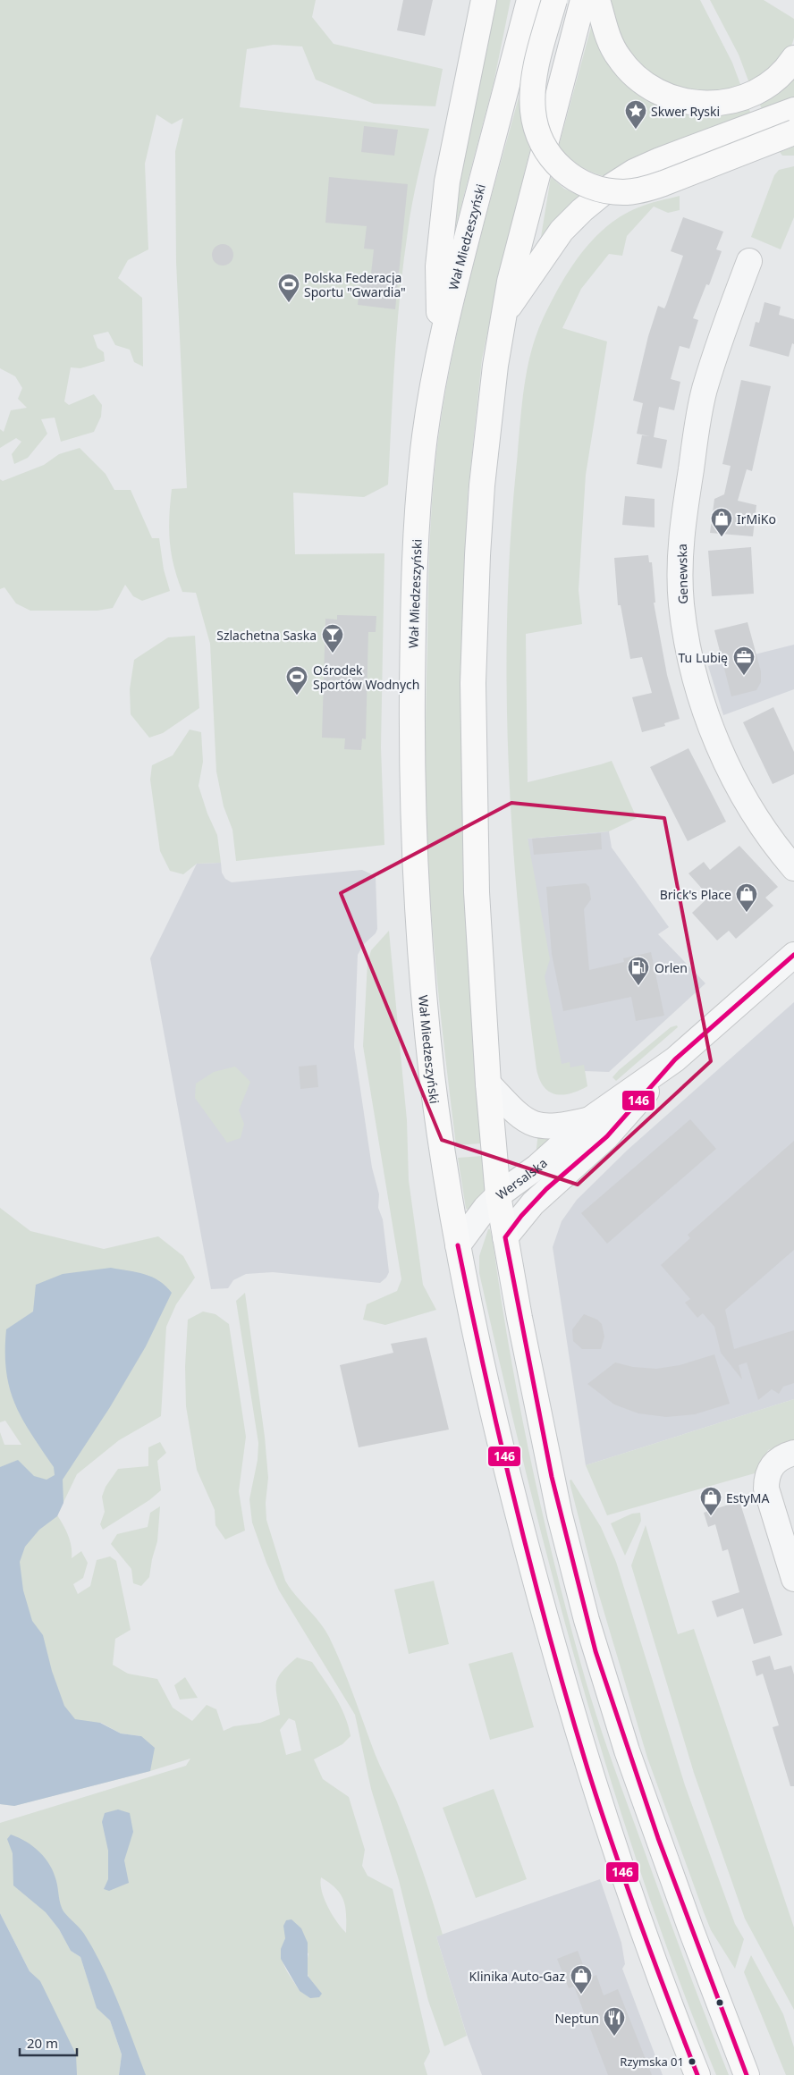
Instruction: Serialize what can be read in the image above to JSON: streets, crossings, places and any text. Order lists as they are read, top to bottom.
{
  "streets": {
    "main road": ["Wał Miedzeszyński"],
    "street": ["Genewska", "Wersalska"]
  },
  "crossings": [
    ["Wał Miedzeszyński", "Wersalska"]
  ],
  "places": {
    "place": ["Skwer Ryski"],
    "sports": ["Polska Federacja Sportu \"Gwardia\"", "Ośrodek Sportów Wodnych"],
    "shop": [
      "IrMiKo",
      "Brick's Place",
      "EstyMA",
      "Klinika Auto-Gaz"
    ],
    "bar": ["Szlachetna Saska"],
    "office": ["Tu Lubię"],
    "fuel station": ["Orlen"],
    "restaurant": ["Neptun"],
    "other": ["Rzymska 01"]
  },
  "lines": ["transit line 146"],
  "scale_bar": "20 m"
}
